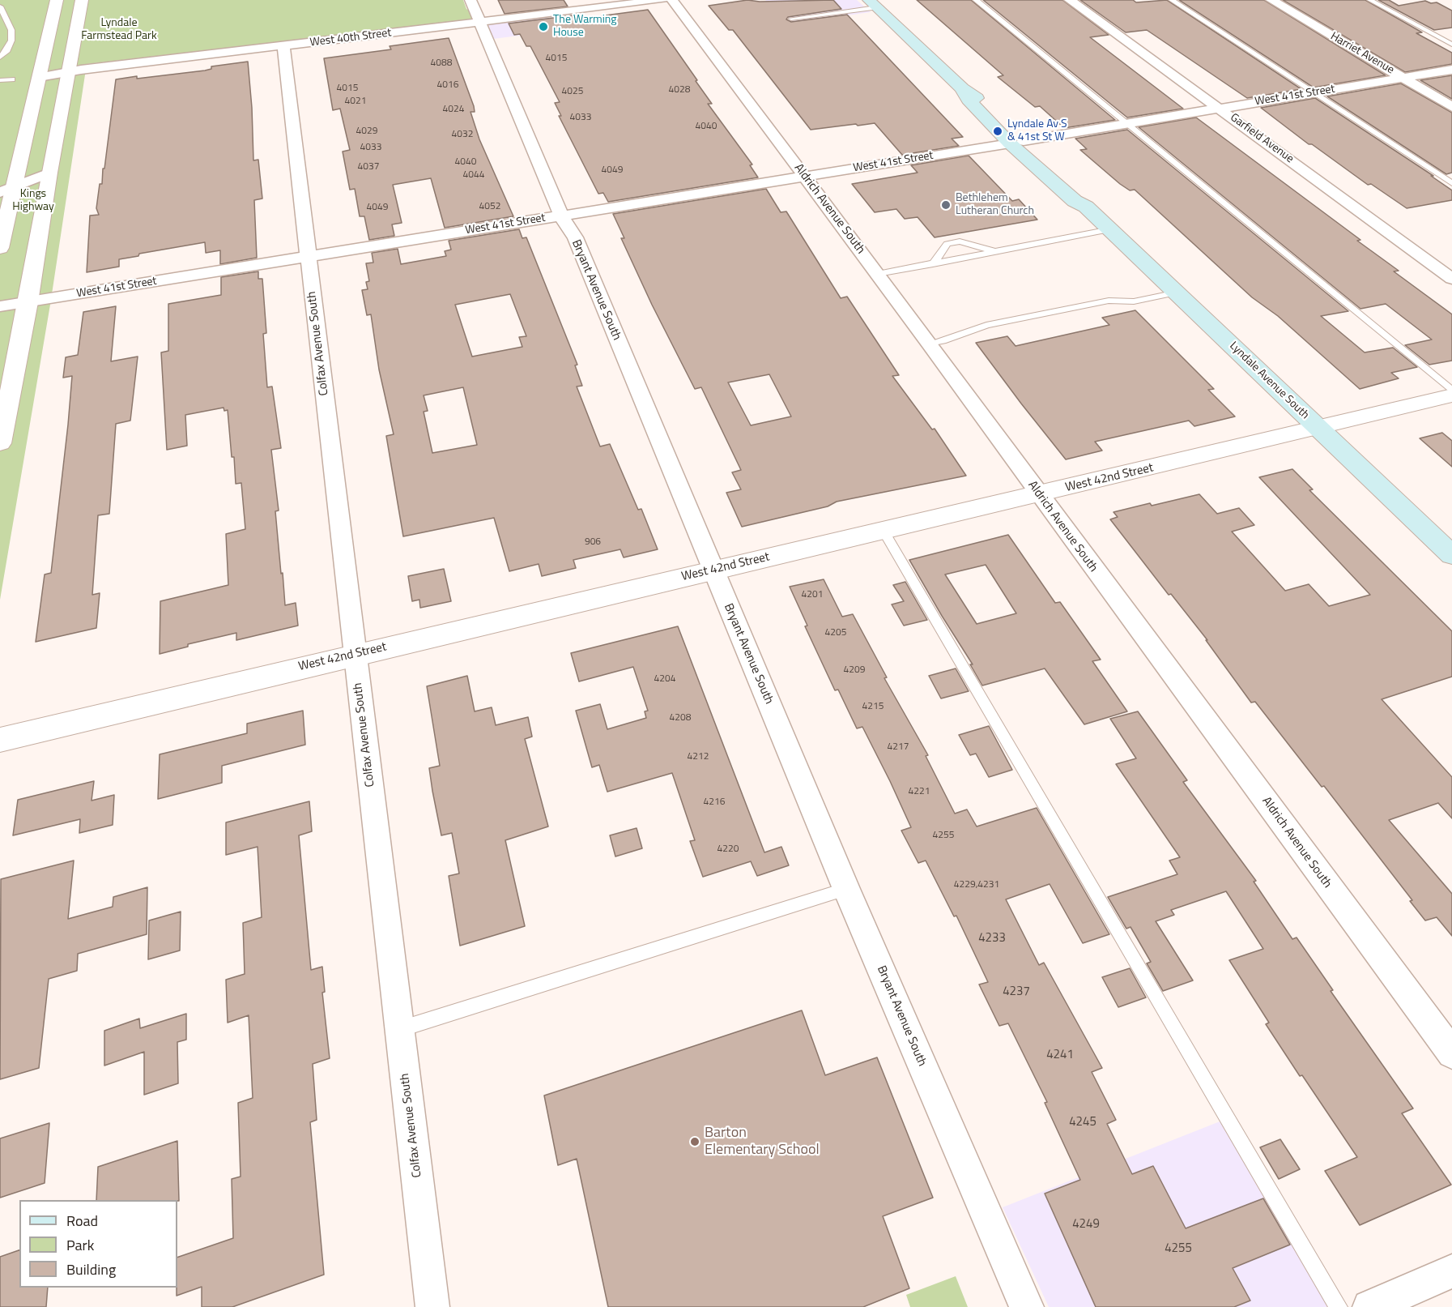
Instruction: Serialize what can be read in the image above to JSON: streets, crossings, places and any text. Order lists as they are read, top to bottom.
{
  "streets": {
    "main road": ["Lyndale Avenue South"],
    "street": [
      "West 40th Street",
      "Harriet Avenue",
      "West 41st Street",
      "Garfield Avenue",
      "Aldrich Avenue South",
      "Bryant Avenue South",
      "Colfax Avenue South",
      "West 42nd Street"
    ]
  },
  "crossings": [
    ["West 40th Street", "Bryant Avenue South"],
    ["West 40th Street", "Colfax Avenue South"],
    ["Harriet Avenue", "West 41st Street"],
    ["West 41st Street", "Garfield Avenue"],
    ["West 41st Street", "Aldrich Avenue South"],
    ["West 41st Street", "Bryant Avenue South"],
    ["West 41st Street", "Colfax Avenue South"],
    ["West 41st Street", "Lyndale Avenue South"],
    ["Aldrich Avenue South", "West 42nd Street"],
    ["Bryant Avenue South", "West 42nd Street"],
    ["Colfax Avenue South", "West 42nd Street"],
    ["Lyndale Avenue South", "West 42nd Street"]
  ],
  "parks": ["Lyndale Farmstead Park", "Kings Highway"],
  "places": [
    "The Warming House",
    "Lyndale Av S & 41st St W",
    "Bethlehem Lutheran Church",
    "Barton Elementary School"
  ],
  "house_numbers": [
    "4015",
    "4088",
    "4016",
    "4015",
    "4028",
    "4025",
    "4021",
    "4024",
    "4033",
    "4040",
    "4029",
    "4032",
    "4033",
    "4040",
    "4037",
    "4049",
    "4044",
    "4052",
    "4049",
    "906",
    "4201",
    "4205",
    "4209",
    "4204",
    "4215",
    "4208",
    "4217",
    "4212",
    "4221",
    "4216",
    "4255",
    "4220",
    "4229,4231",
    "4233",
    "4237",
    "4241",
    "4245",
    "4249",
    "4255"
  ],
  "legend": ["Road", "Park", "Building"]
}
